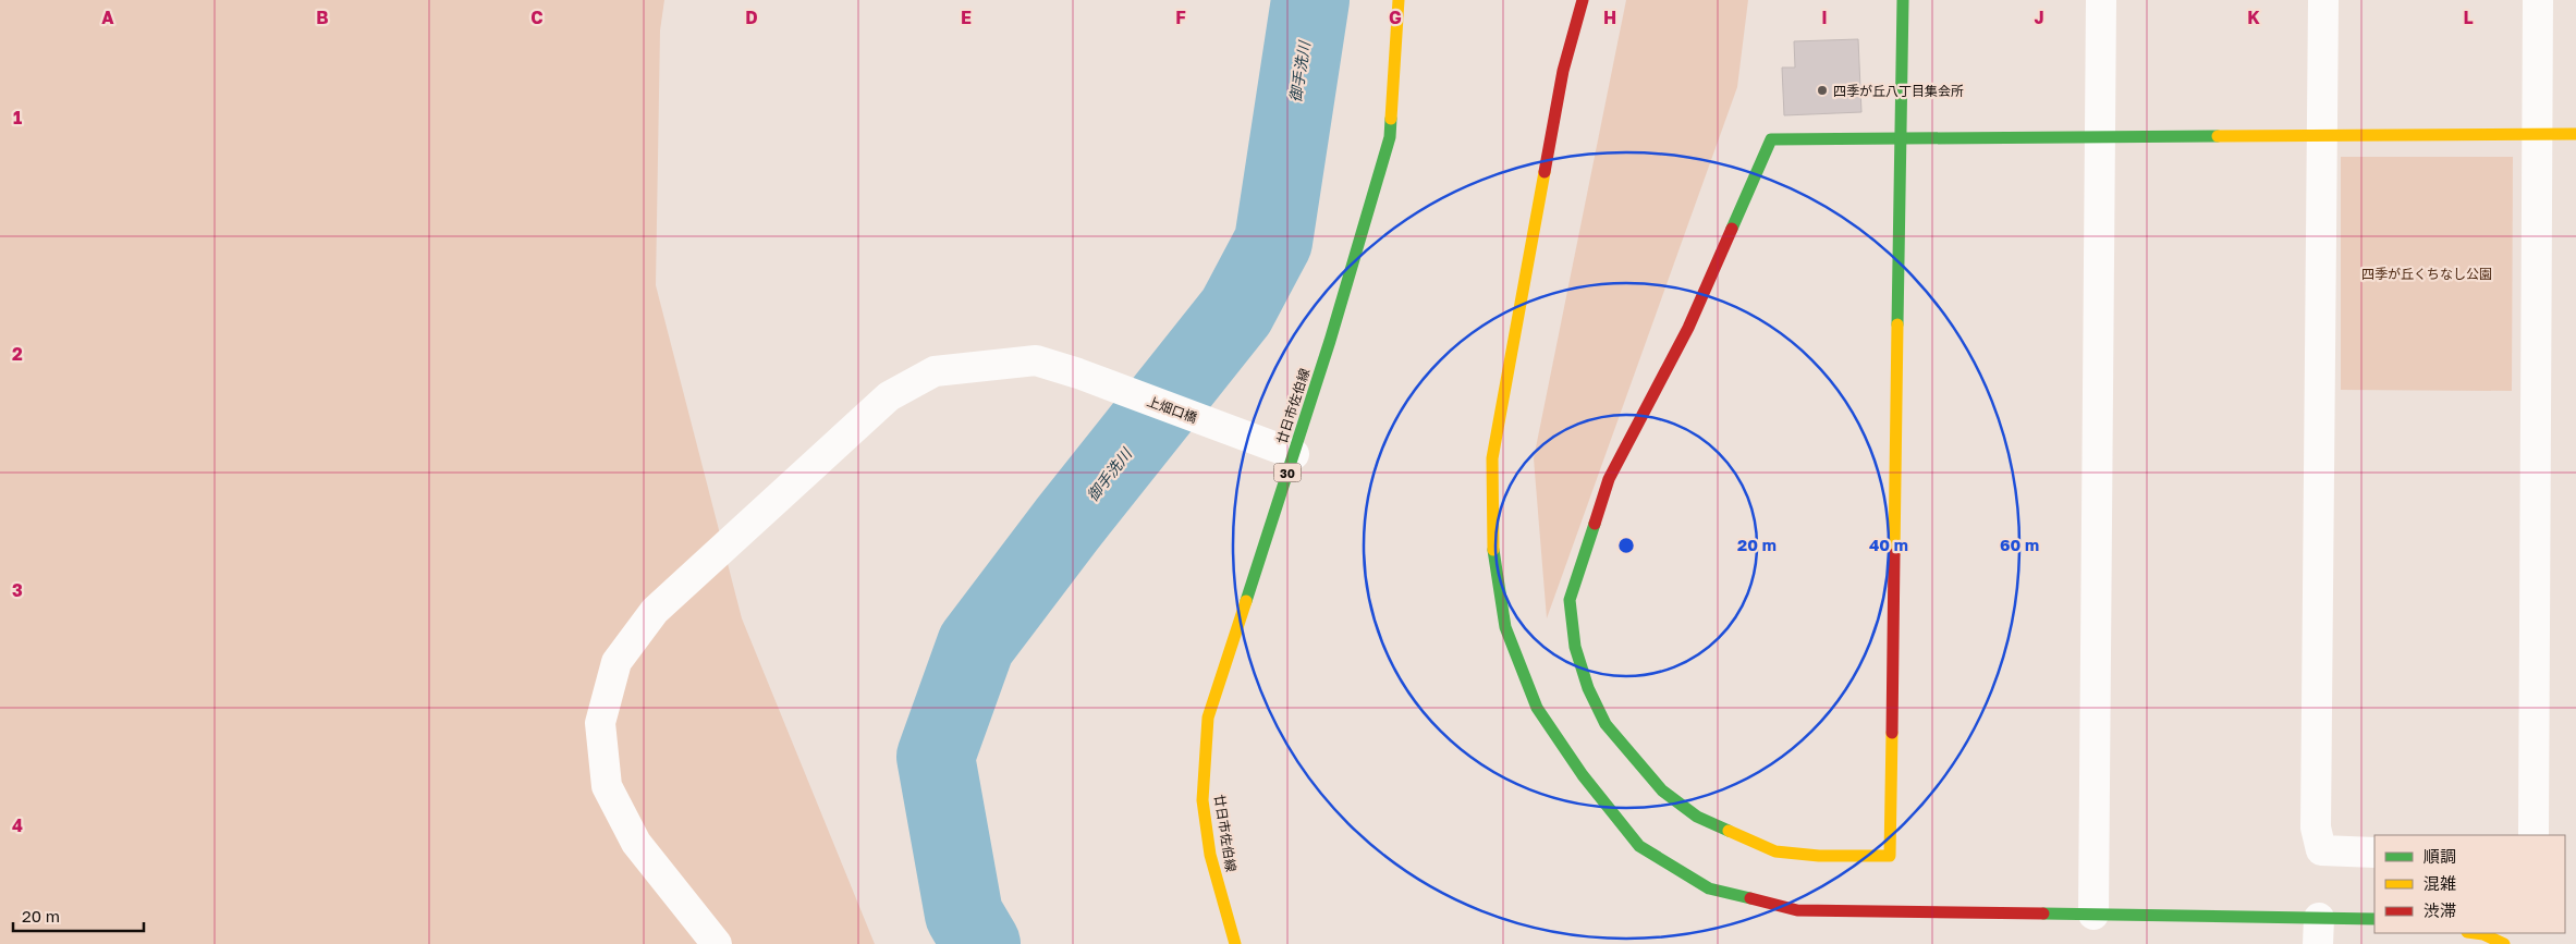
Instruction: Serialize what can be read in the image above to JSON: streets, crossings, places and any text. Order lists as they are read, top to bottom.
{
  "streets": {
    "street": ["廿日市佐伯線", "上畑口橋", "30"]
  },
  "crossings": [
    ["廿日市佐伯線", "上畑口橋"]
  ],
  "water": ["御手洗川"],
  "parks": ["四季が丘くちなし公園"],
  "places": ["四季が丘八丁目集会所"],
  "legend": ["順調", "混雑", "渋滞"],
  "scale_bar": "20 m",
  "grid": {
    "columns": [
      "A",
      "B",
      "C",
      "D",
      "E",
      "F",
      "G",
      "H",
      "I",
      "J",
      "K",
      "L"
    ],
    "rows": [
      "1",
      "2",
      "3",
      "4"
    ]
  },
  "rings": ["20 m", "40 m", "60 m"]
}
